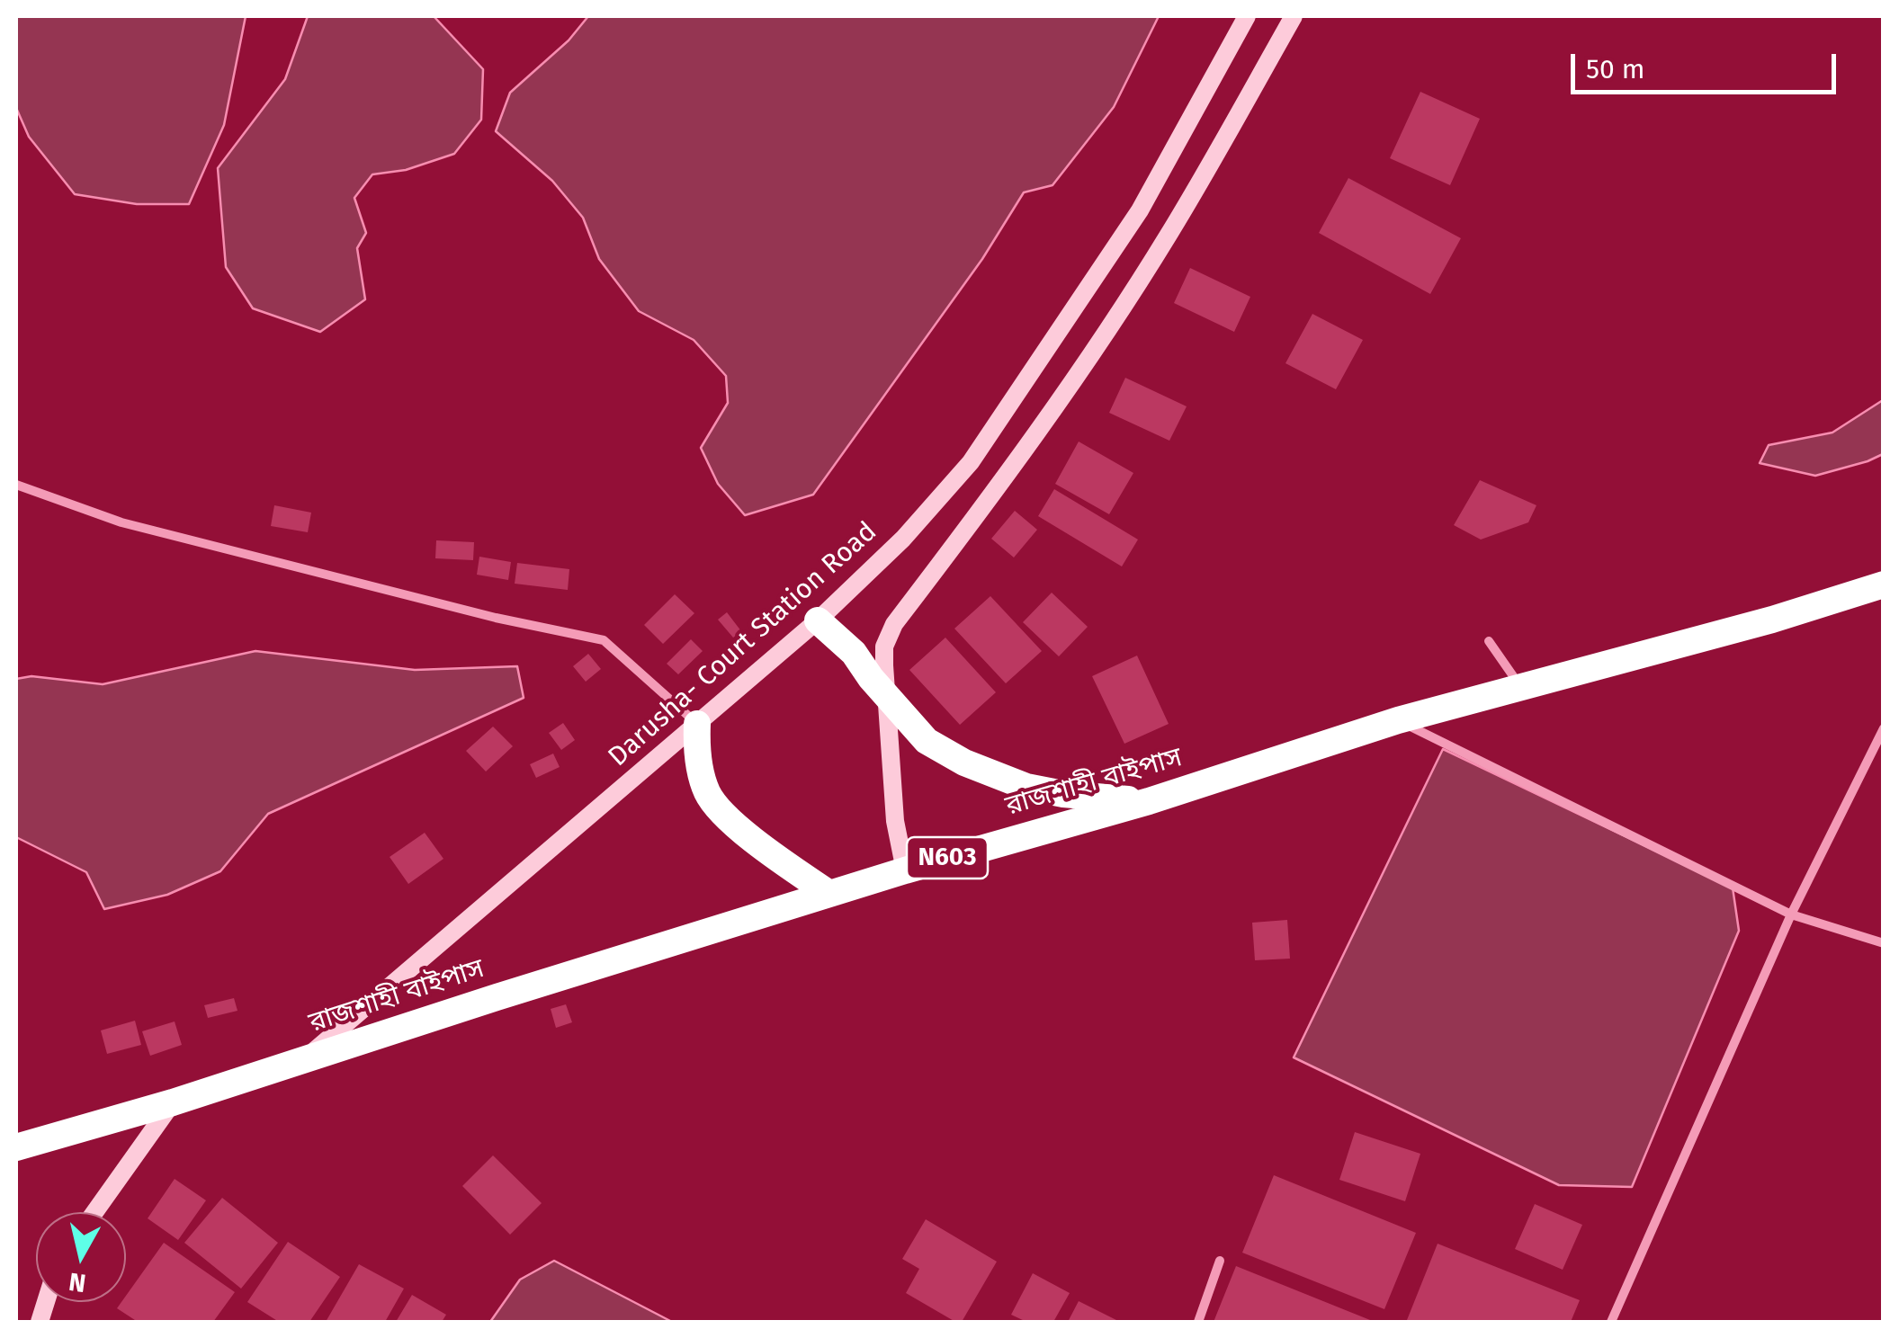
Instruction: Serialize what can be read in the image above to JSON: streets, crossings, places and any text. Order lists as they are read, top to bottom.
{
  "streets": {
    "highway": ["রাজশাহী বাইপাস", "N603"],
    "street": ["Darusha- Court Station Road"]
  },
  "crossings": [
    ["Darusha- Court Station Road", "রাজশাহী বাইপাস"]
  ],
  "scale_bar": "50 m",
  "north": "bottom"
}
